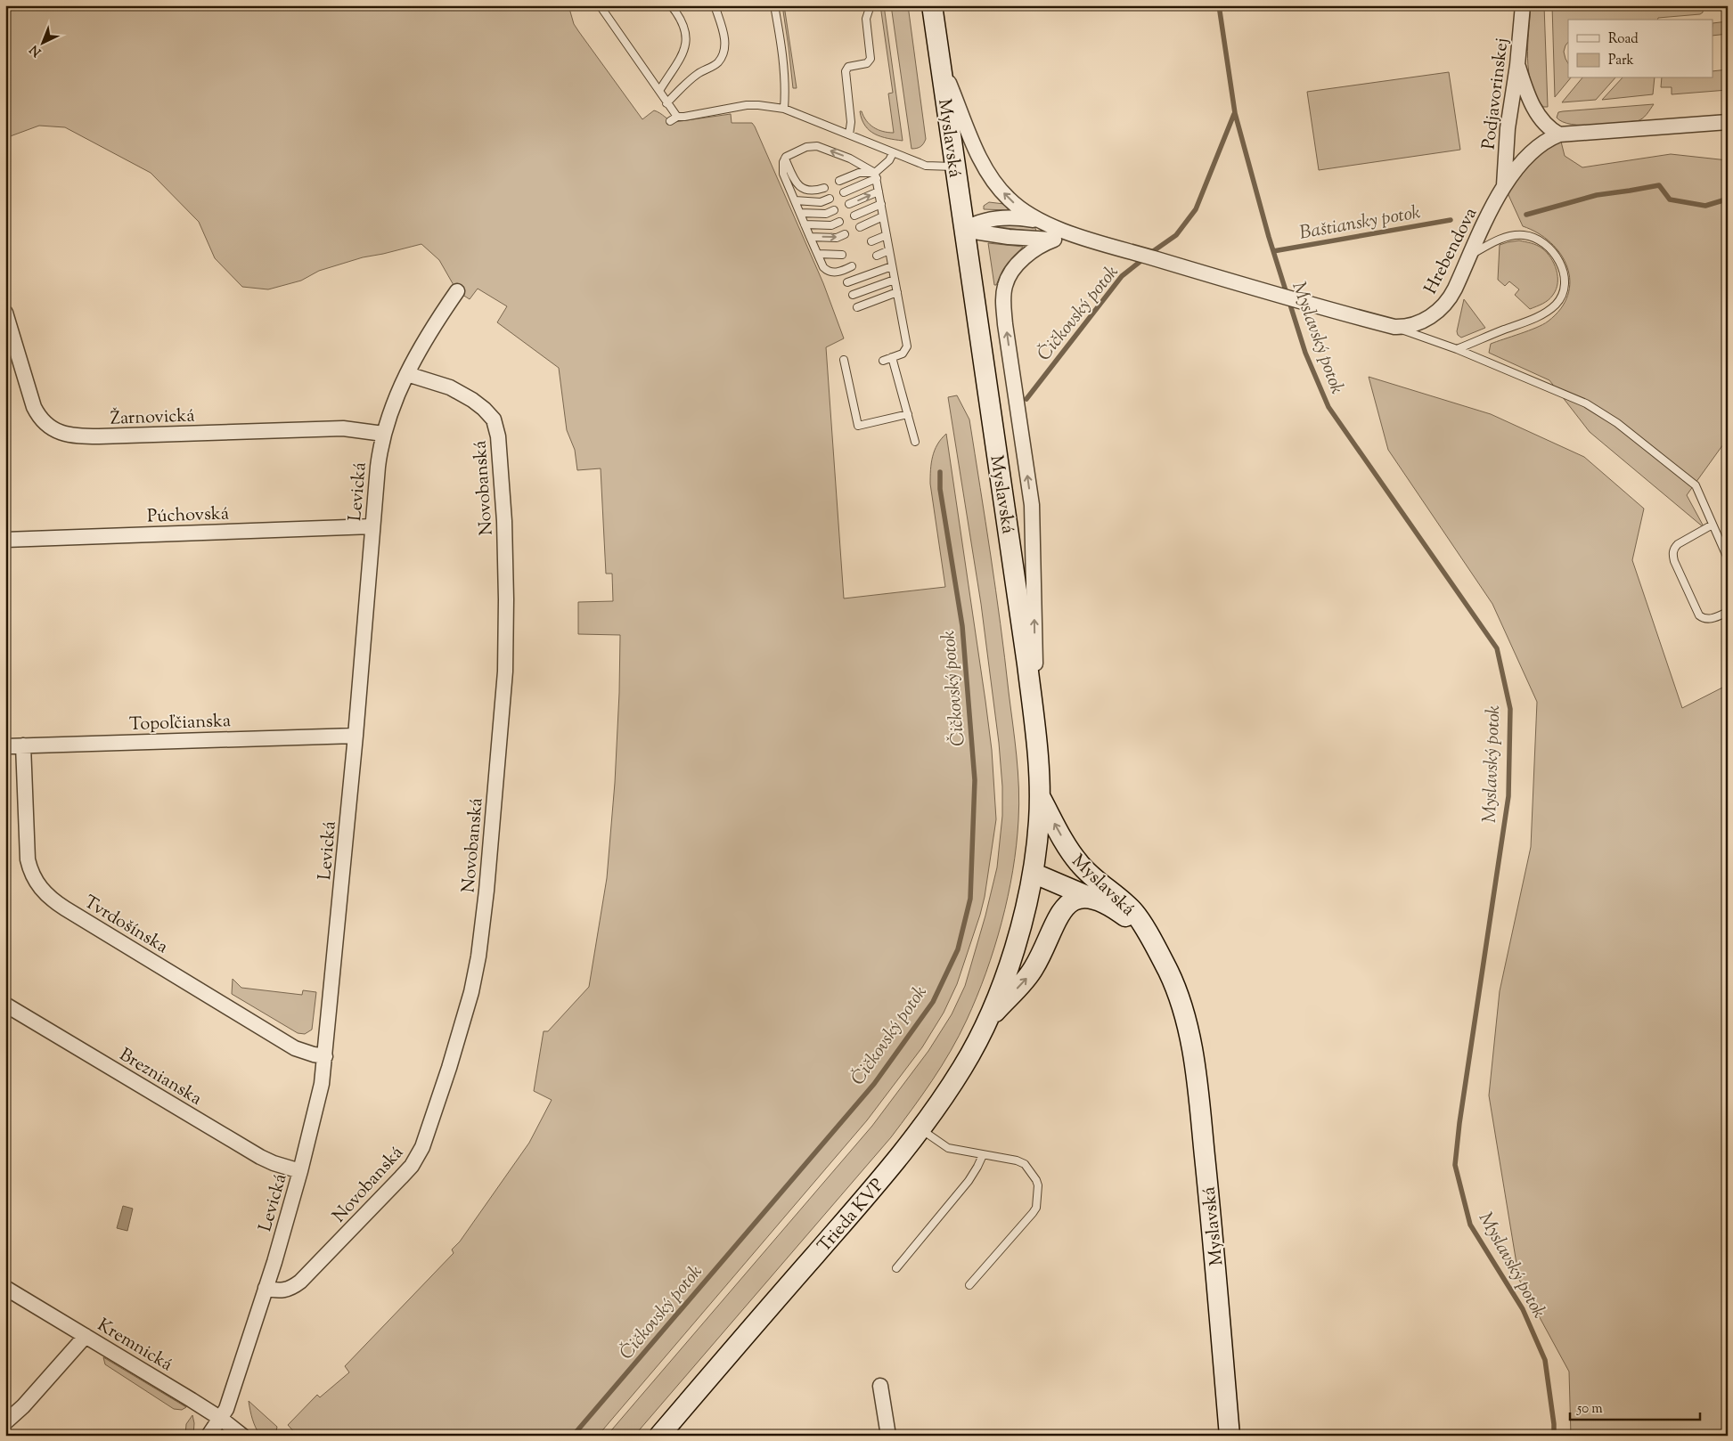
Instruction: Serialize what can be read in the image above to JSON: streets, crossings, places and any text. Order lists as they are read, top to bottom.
{
  "streets": {
    "street": [
      "Podjavorinskej",
      "Myslavská",
      "Hrebendova",
      "Žarnovická",
      "Novobanská",
      "Levická",
      "Púchovská",
      "Topoľčianska",
      "Tvrdošínska",
      "Breznianska",
      "Trieda KVP",
      "Kremnická"
    ]
  },
  "crossings": [
    ["Podjavorinskej", "Hrebendova"],
    ["Myslavská", "Trieda KVP"],
    ["Žarnovická", "Levická"],
    ["Novobanská", "Levická"],
    ["Levická", "Púchovská"],
    ["Levická", "Topoľčianska"],
    ["Levická", "Tvrdošínska"],
    ["Levická", "Breznianska"],
    ["Levická", "Kremnická"],
    ["Topoľčianska", "Tvrdošínska"]
  ],
  "water": ["Baštiansky potok", "Čičkovský potok", "Myslavský potok"],
  "legend": ["Road", "Park"],
  "scale_bar": "50 m",
  "north": "bottom left"
}
